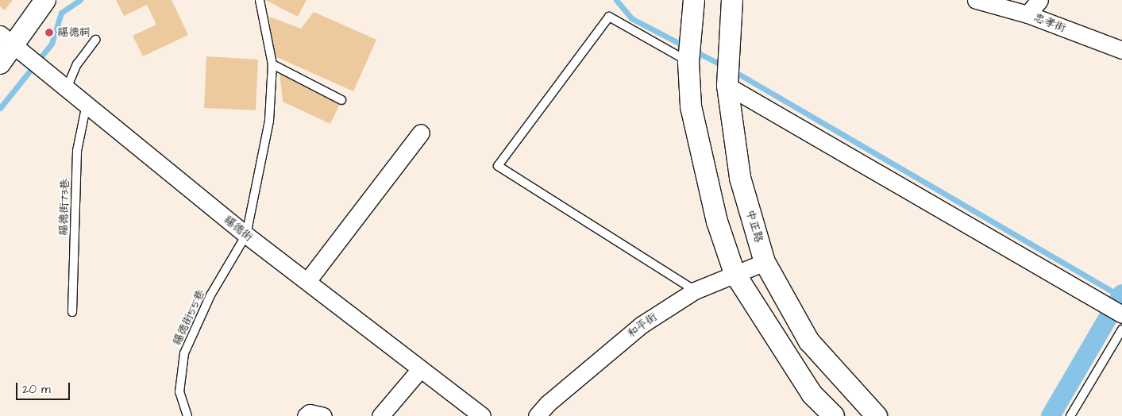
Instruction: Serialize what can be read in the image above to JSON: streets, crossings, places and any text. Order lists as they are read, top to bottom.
{
  "streets": {
    "street": [
      "忠孝街",
      "中正路",
      "福德街",
      "和平街"
    ],
    "lane": ["福德街73巷", "福德街55巷"]
  },
  "crossings": [
    ["福德街73巷", "福德街"],
    ["中正路", "和平街"],
    ["福德街", "福德街55巷"]
  ],
  "places": ["福德祠"],
  "scale_bar": "20 m"
}
